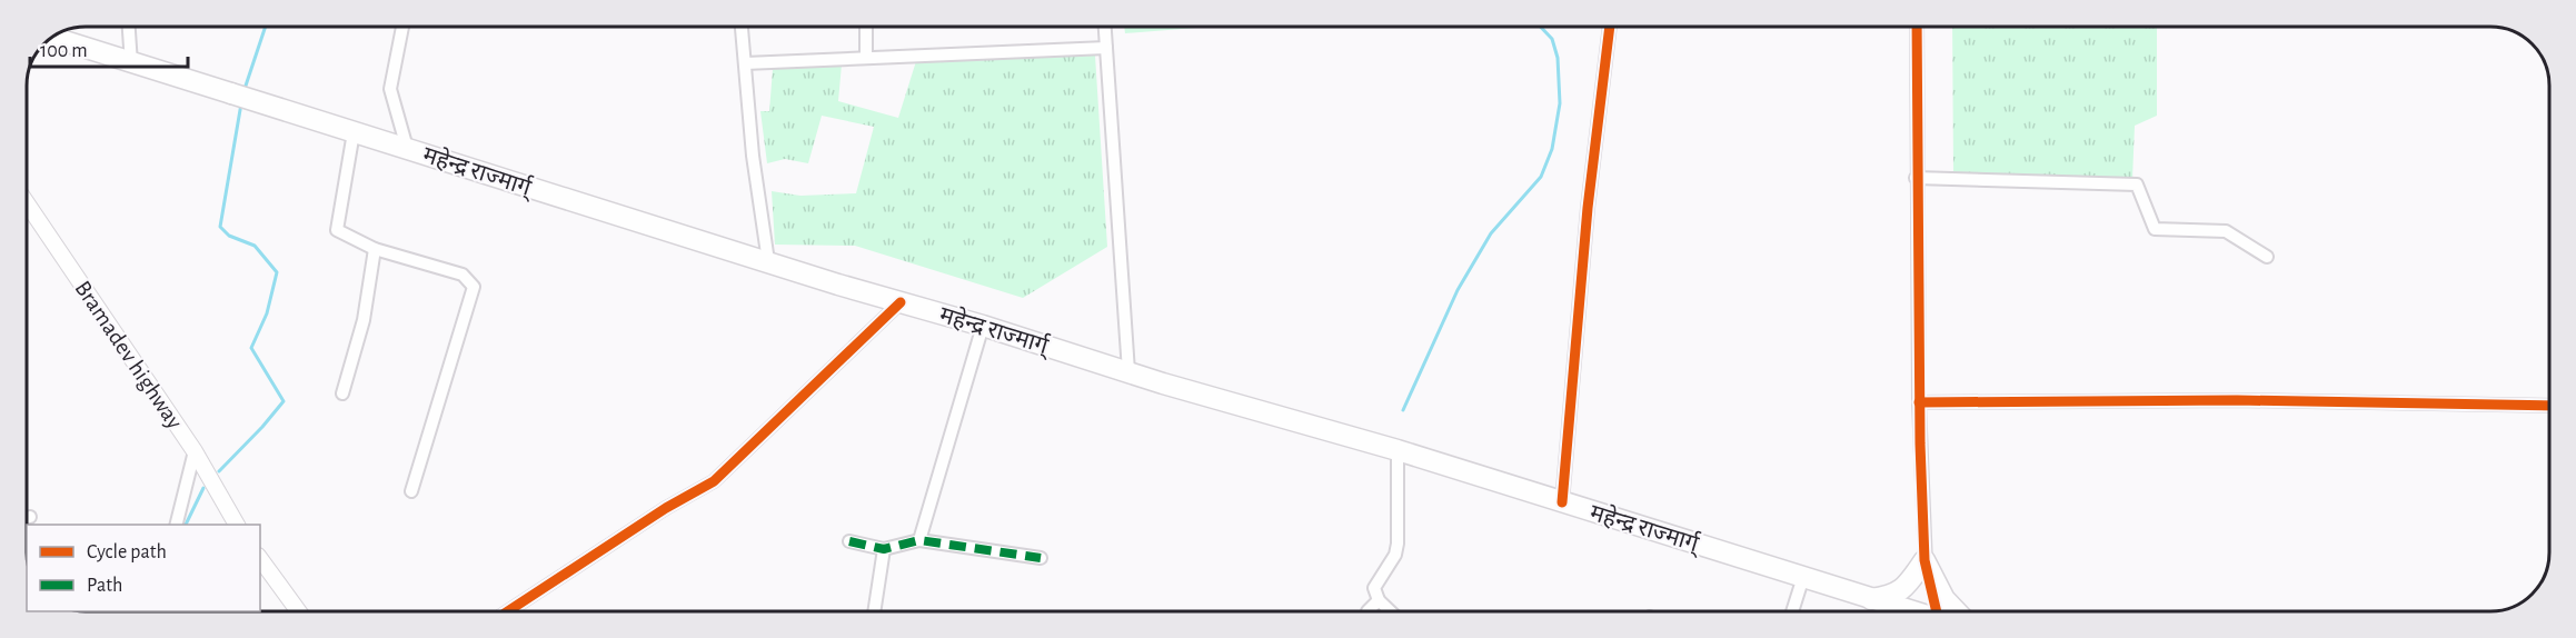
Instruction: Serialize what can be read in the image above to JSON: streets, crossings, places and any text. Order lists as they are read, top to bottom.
{
  "streets": {
    "main road": ["महेन्द्र राज्मार्ग्"],
    "street": ["Bramadev highway"]
  },
  "legend": ["Cycle path", "Path"],
  "scale_bar": "100 m"
}
